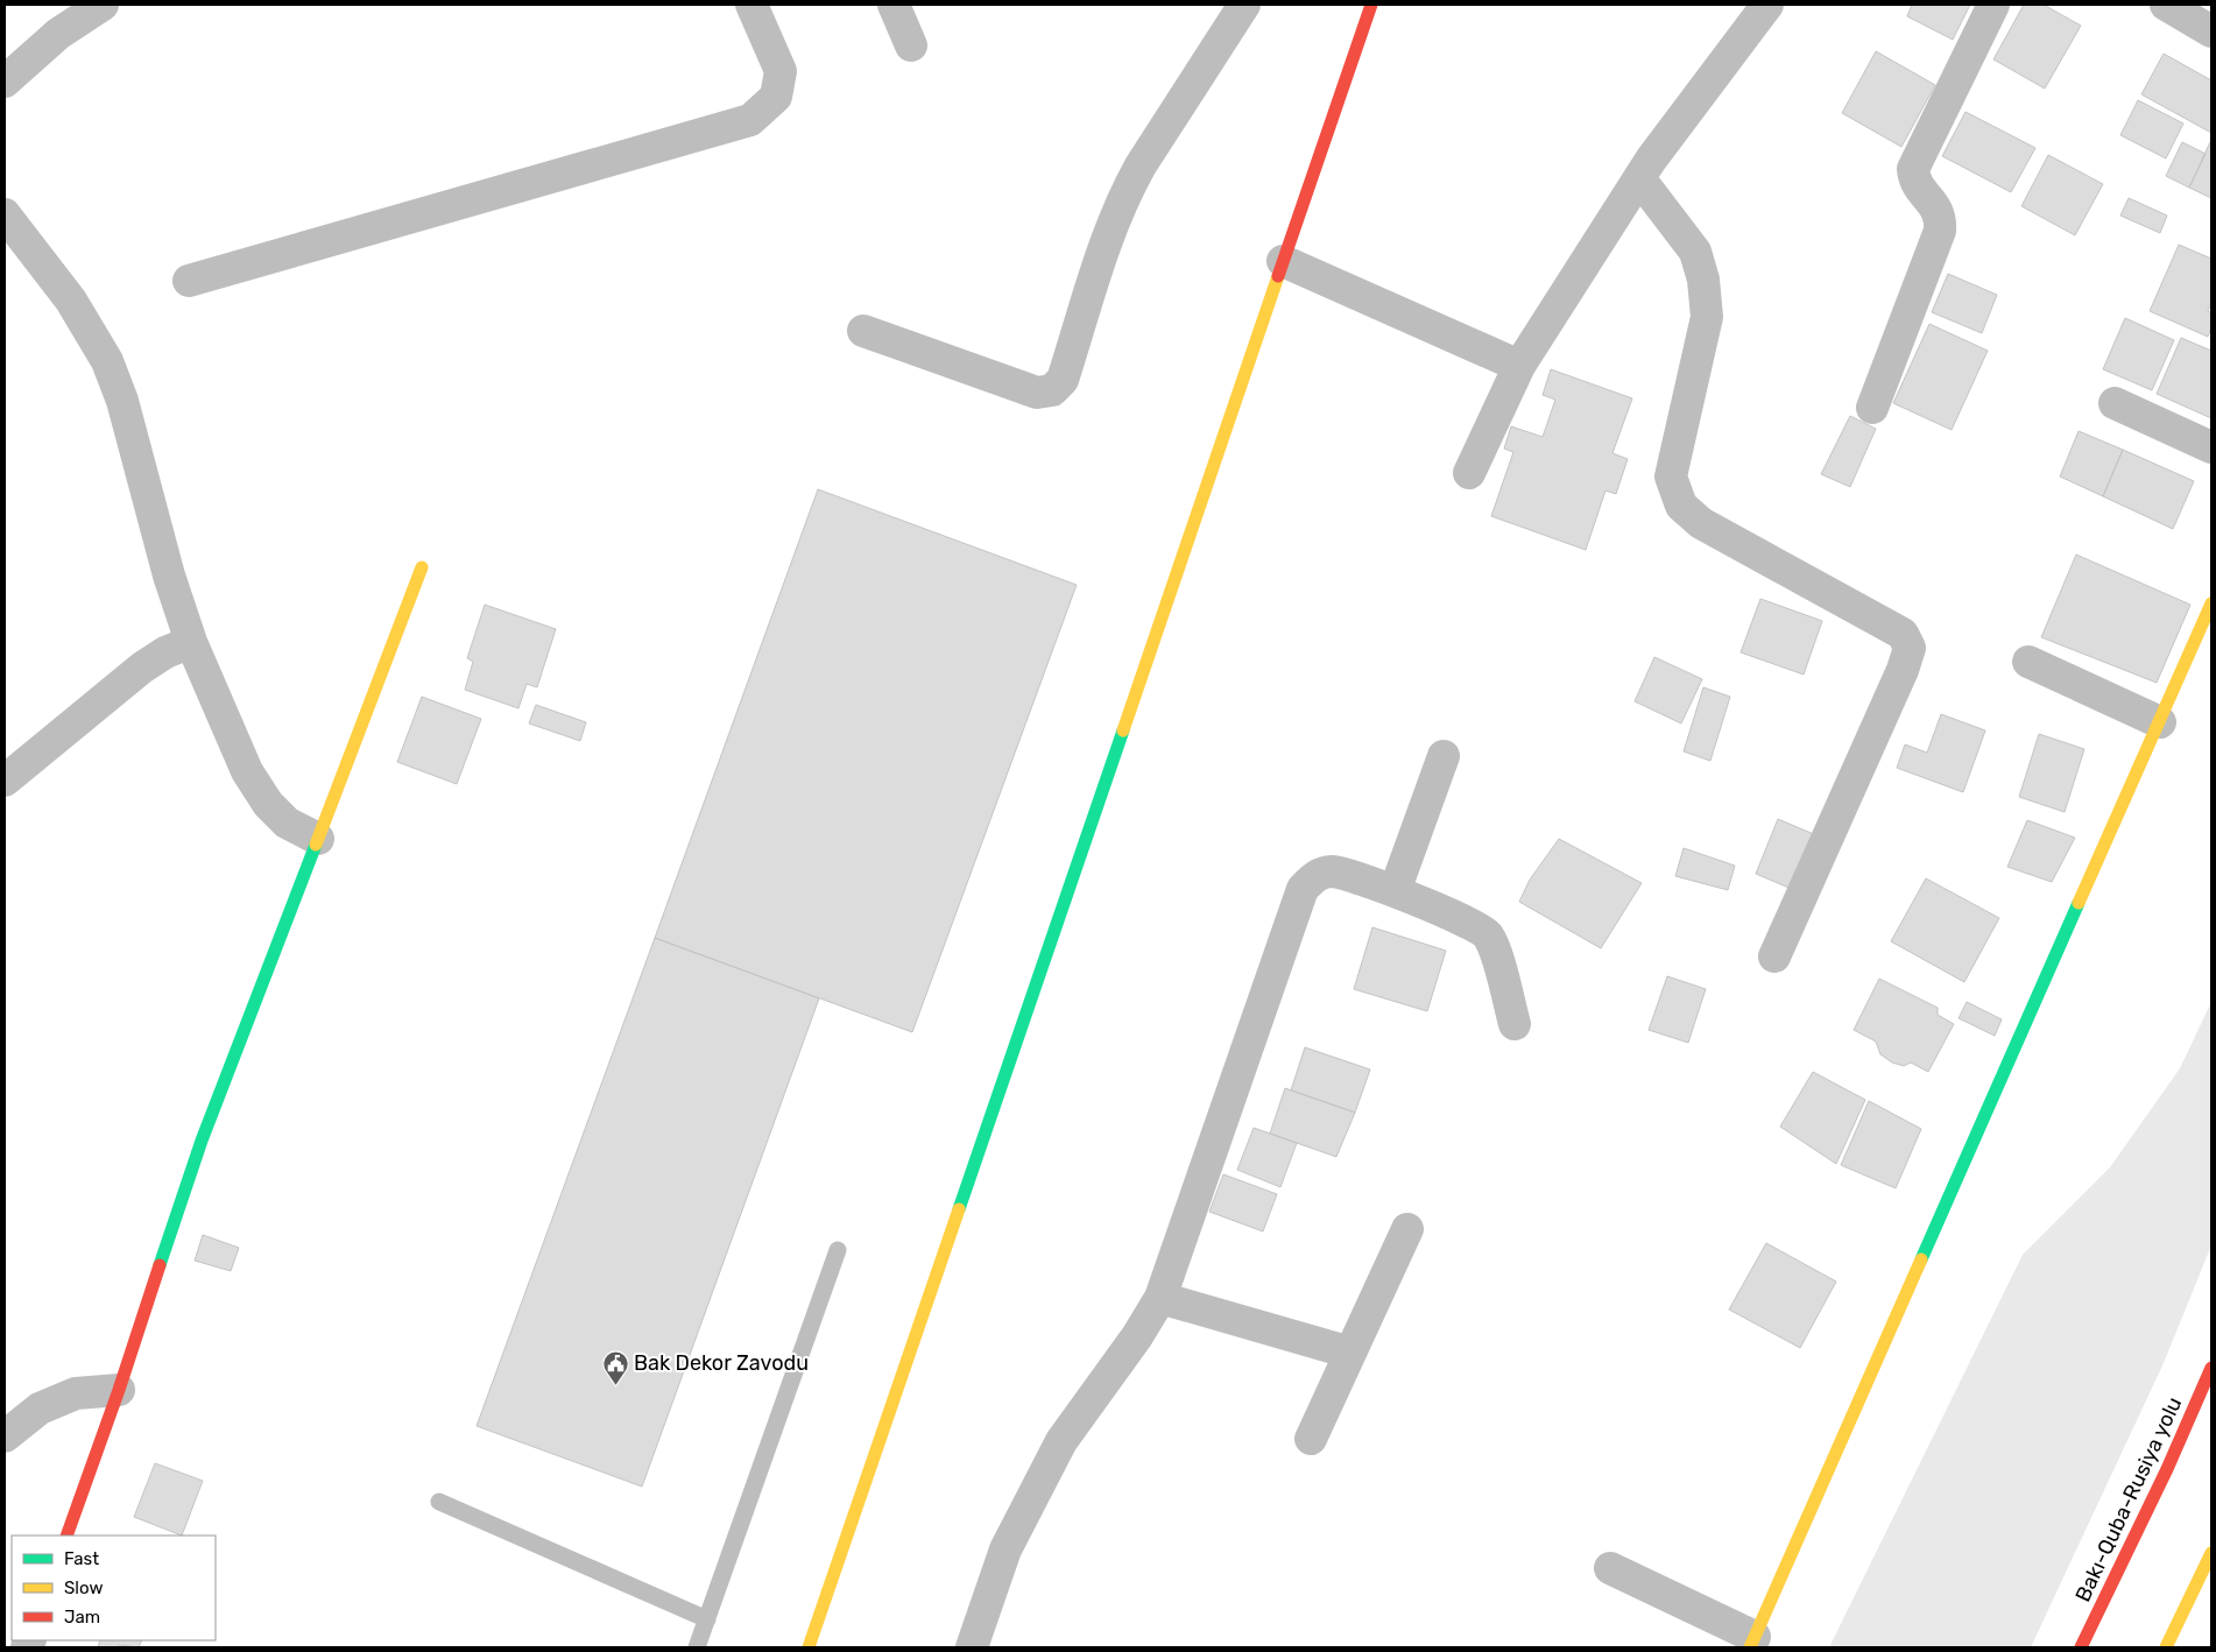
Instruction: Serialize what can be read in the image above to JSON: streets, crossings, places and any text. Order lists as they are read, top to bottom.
{
  "streets": {
    "main road": ["Bakı-Quba-Rusiya yolu"]
  },
  "places": {
    "public building": ["Bak Dekor Zavodu"]
  },
  "legend": ["Fast", "Slow", "Jam"]
}
